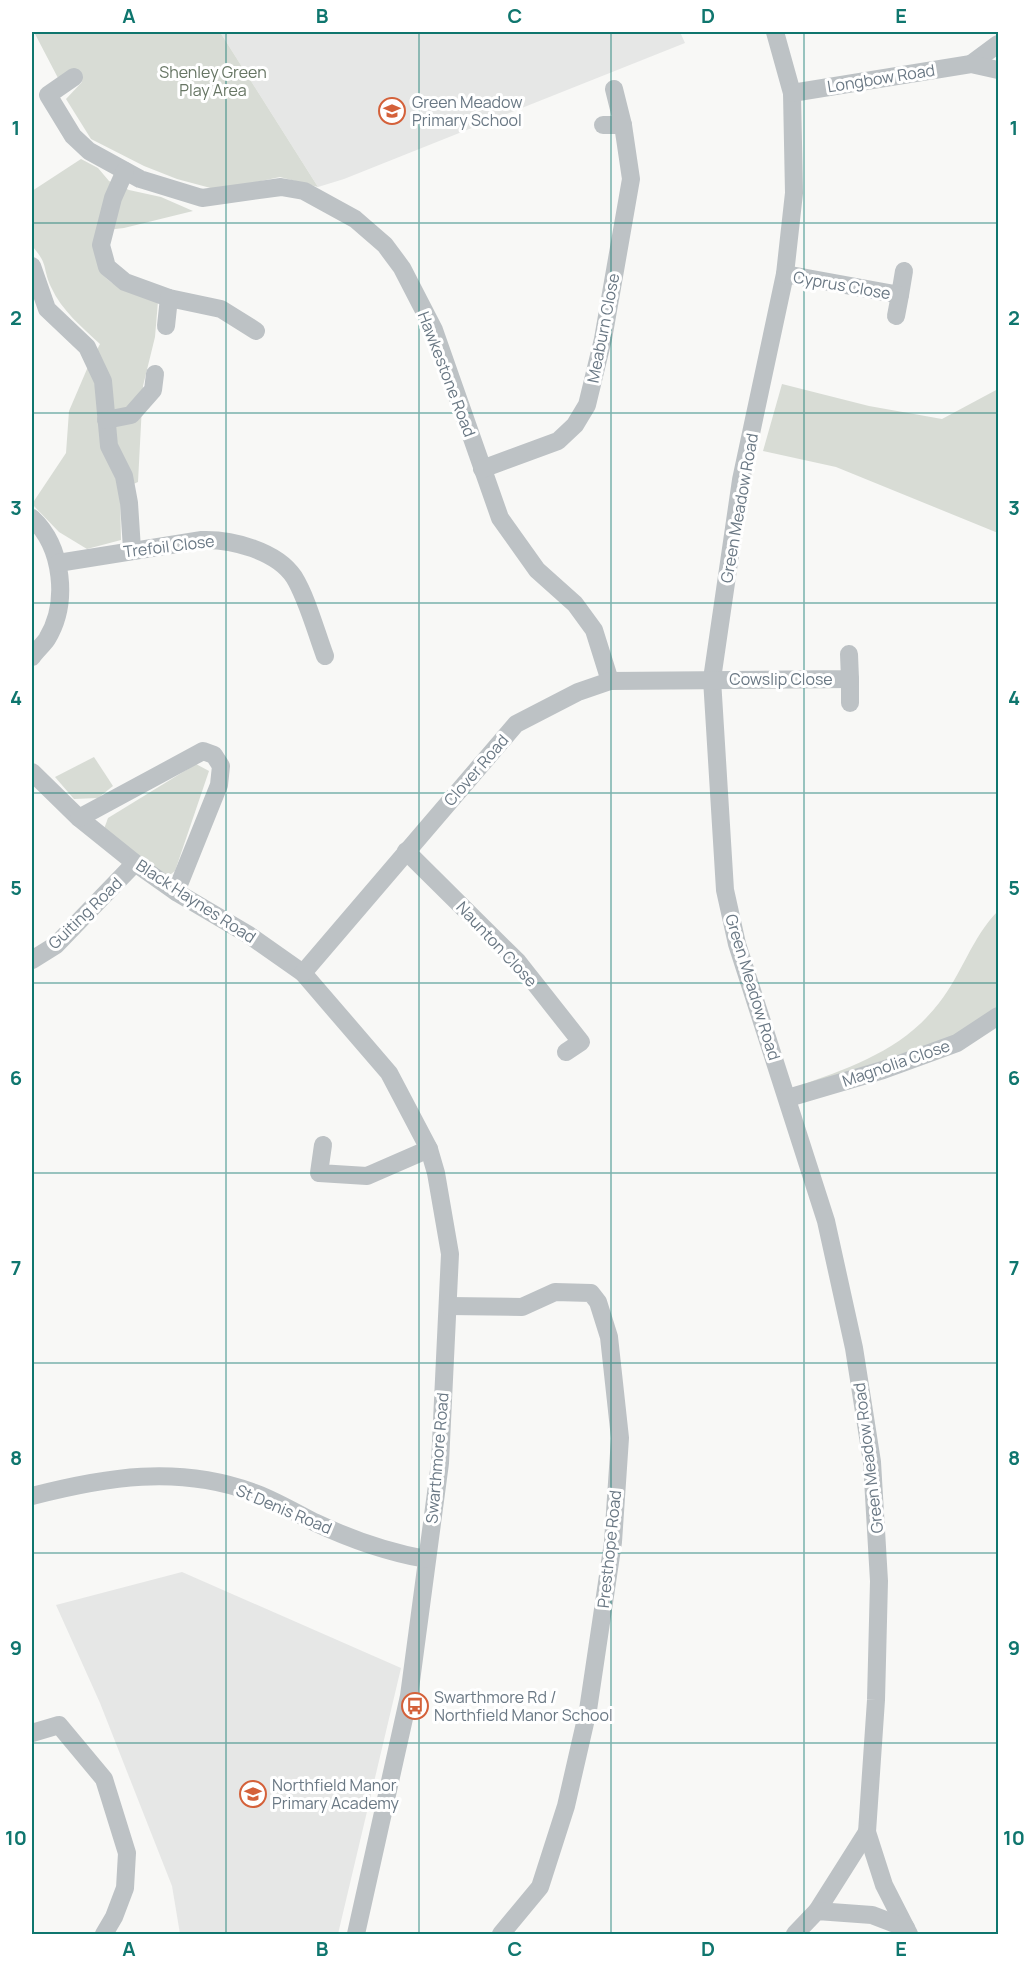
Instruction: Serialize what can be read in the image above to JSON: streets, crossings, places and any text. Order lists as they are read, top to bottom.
{
  "streets": {
    "street": [
      "Longbow Road",
      "Cyprus Close",
      "Meaburn Close",
      "Hawkestone Road",
      "Green Meadow Road",
      "Trefoil Close",
      "Cowslip Close",
      "Clover Road",
      "Black Haynes Road",
      "Guiting Road",
      "Naunton Close",
      "Magnolia Close",
      "Swarthmore Road",
      "St Denis Road",
      "Presthope Road"
    ]
  },
  "crossings": [
    ["Longbow Road", "Green Meadow Road"],
    ["Cyprus Close", "Green Meadow Road"],
    ["Meaburn Close", "Hawkestone Road"],
    ["Hawkestone Road", "Clover Road"],
    ["Green Meadow Road", "Cowslip Close"],
    ["Green Meadow Road", "Clover Road"],
    ["Green Meadow Road", "Magnolia Close"],
    ["Cowslip Close", "Clover Road"],
    ["Clover Road", "Black Haynes Road"],
    ["Clover Road", "Naunton Close"],
    ["Black Haynes Road", "Guiting Road"],
    ["Black Haynes Road", "Swarthmore Road"],
    ["Swarthmore Road", "St Denis Road"],
    ["Swarthmore Road", "Presthope Road"]
  ],
  "parks": ["Shenley Green Play Area"],
  "places": {
    "school or university": ["Green Meadow Primary School", "Northfield Manor Primary Academy"],
    "bus stop": ["Swarthmore Rd / Northfield Manor School"]
  },
  "grid": {
    "columns": [
      "A",
      "B",
      "C",
      "D",
      "E"
    ],
    "rows": [
      "1",
      "2",
      "3",
      "4",
      "5",
      "6",
      "7",
      "8",
      "9",
      "10"
    ]
  }
}
